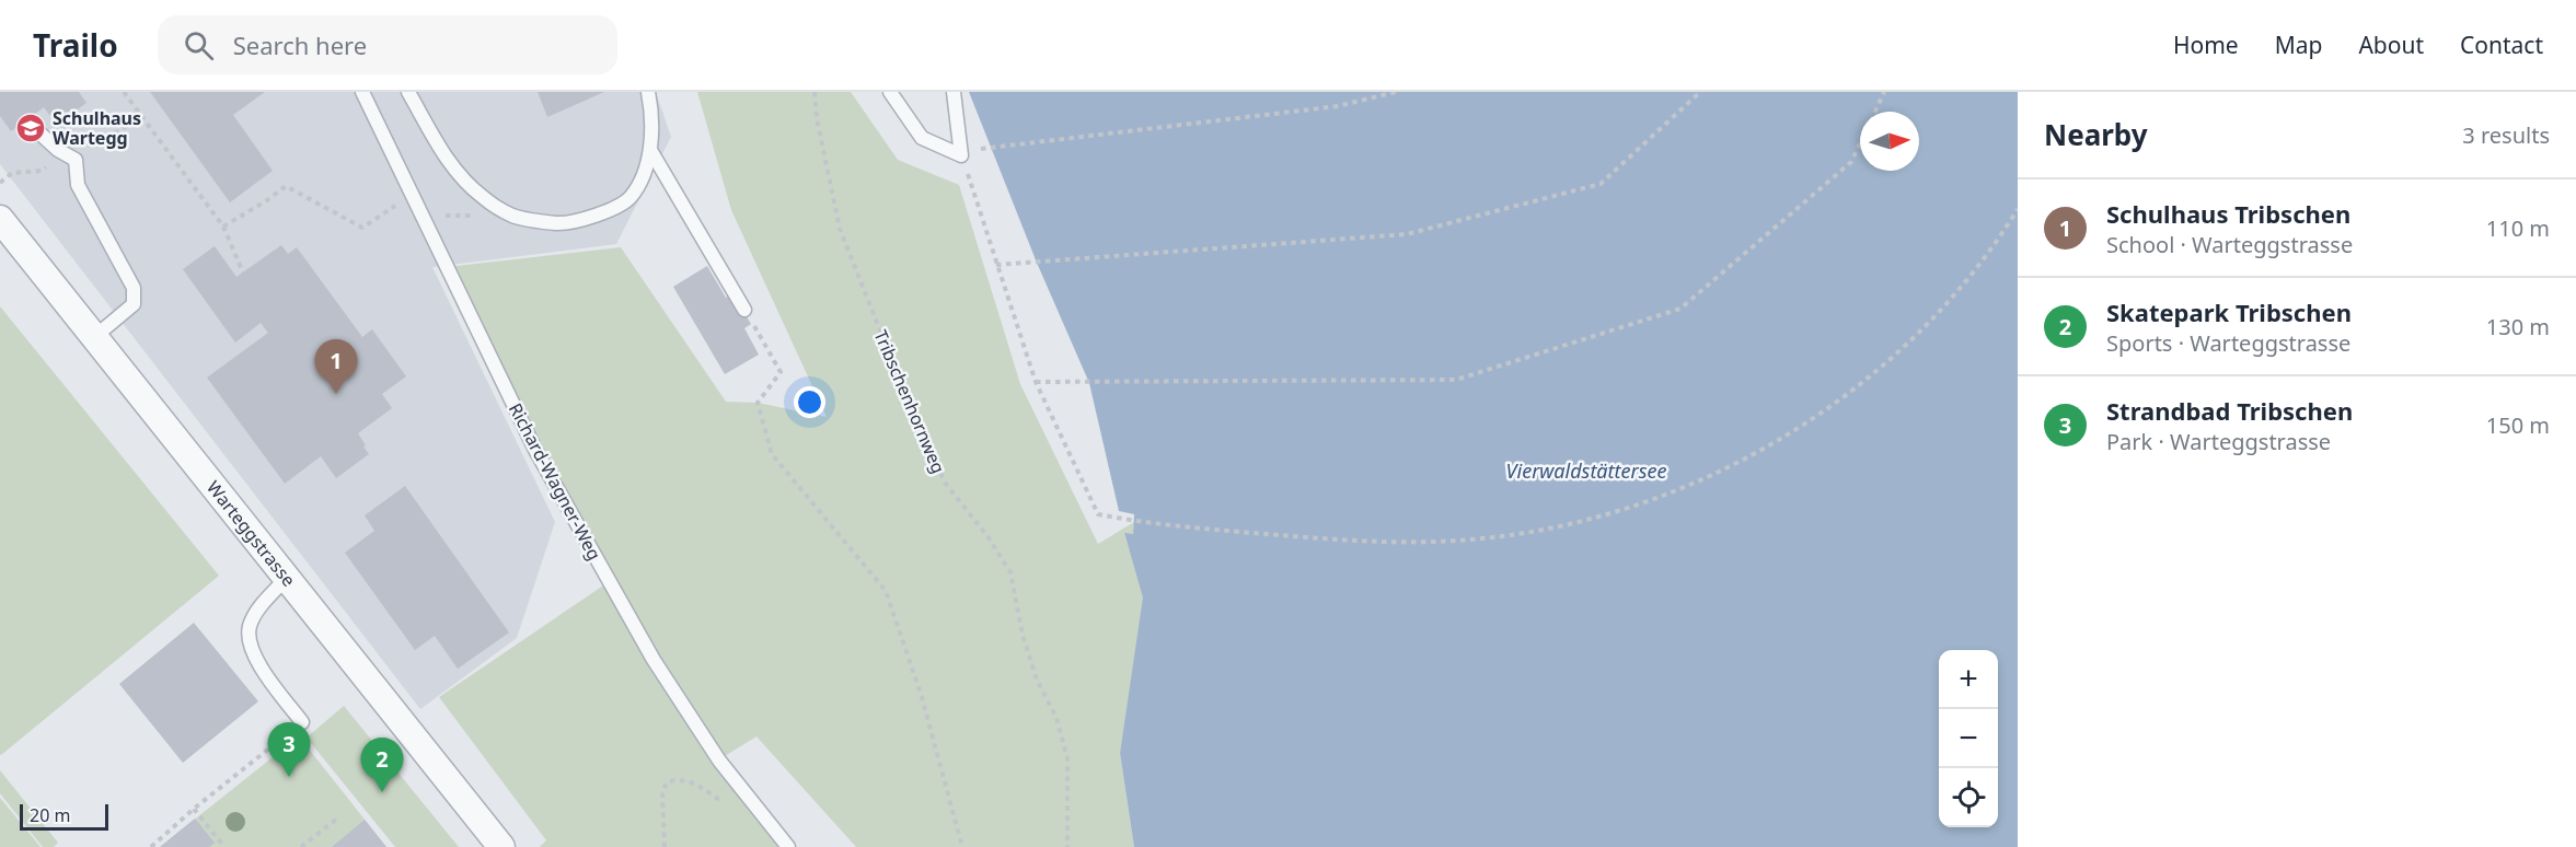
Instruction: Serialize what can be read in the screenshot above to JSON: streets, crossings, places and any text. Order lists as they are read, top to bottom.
{
  "streets": {
    "street": ["Warteggstrasse"],
    "lane": ["Richard-Wagner-Weg"],
    "path": ["Tribschenhornweg"]
  },
  "water": ["Vierwaldstättersee"],
  "places": {
    "school or university": ["Schulhaus Wartegg"]
  },
  "scale_bar": "20 m",
  "north": "right",
  "page": {
    "header": "Trailo",
    "search": "Search here",
    "nav": [
      "Home",
      "Map",
      "About",
      "Contact"
    ],
    "heading": ["Nearby", "3 results"],
    "list": [
      {
        "mark": "1",
        "name": "Schulhaus Tribschen",
        "note": "School · Warteggstrasse",
        "value": "110 m"
      },
      {
        "mark": "2",
        "name": "Skatepark Tribschen",
        "note": "Sports · Warteggstrasse",
        "value": "130 m"
      },
      {
        "mark": "3",
        "name": "Strandbad Tribschen",
        "note": "Park · Warteggstrasse",
        "value": "150 m"
      }
    ],
    "pins": ["1", "3", "2"],
    "map_buttons": ["+", "−"],
    "scale": "20 m"
  }
}
